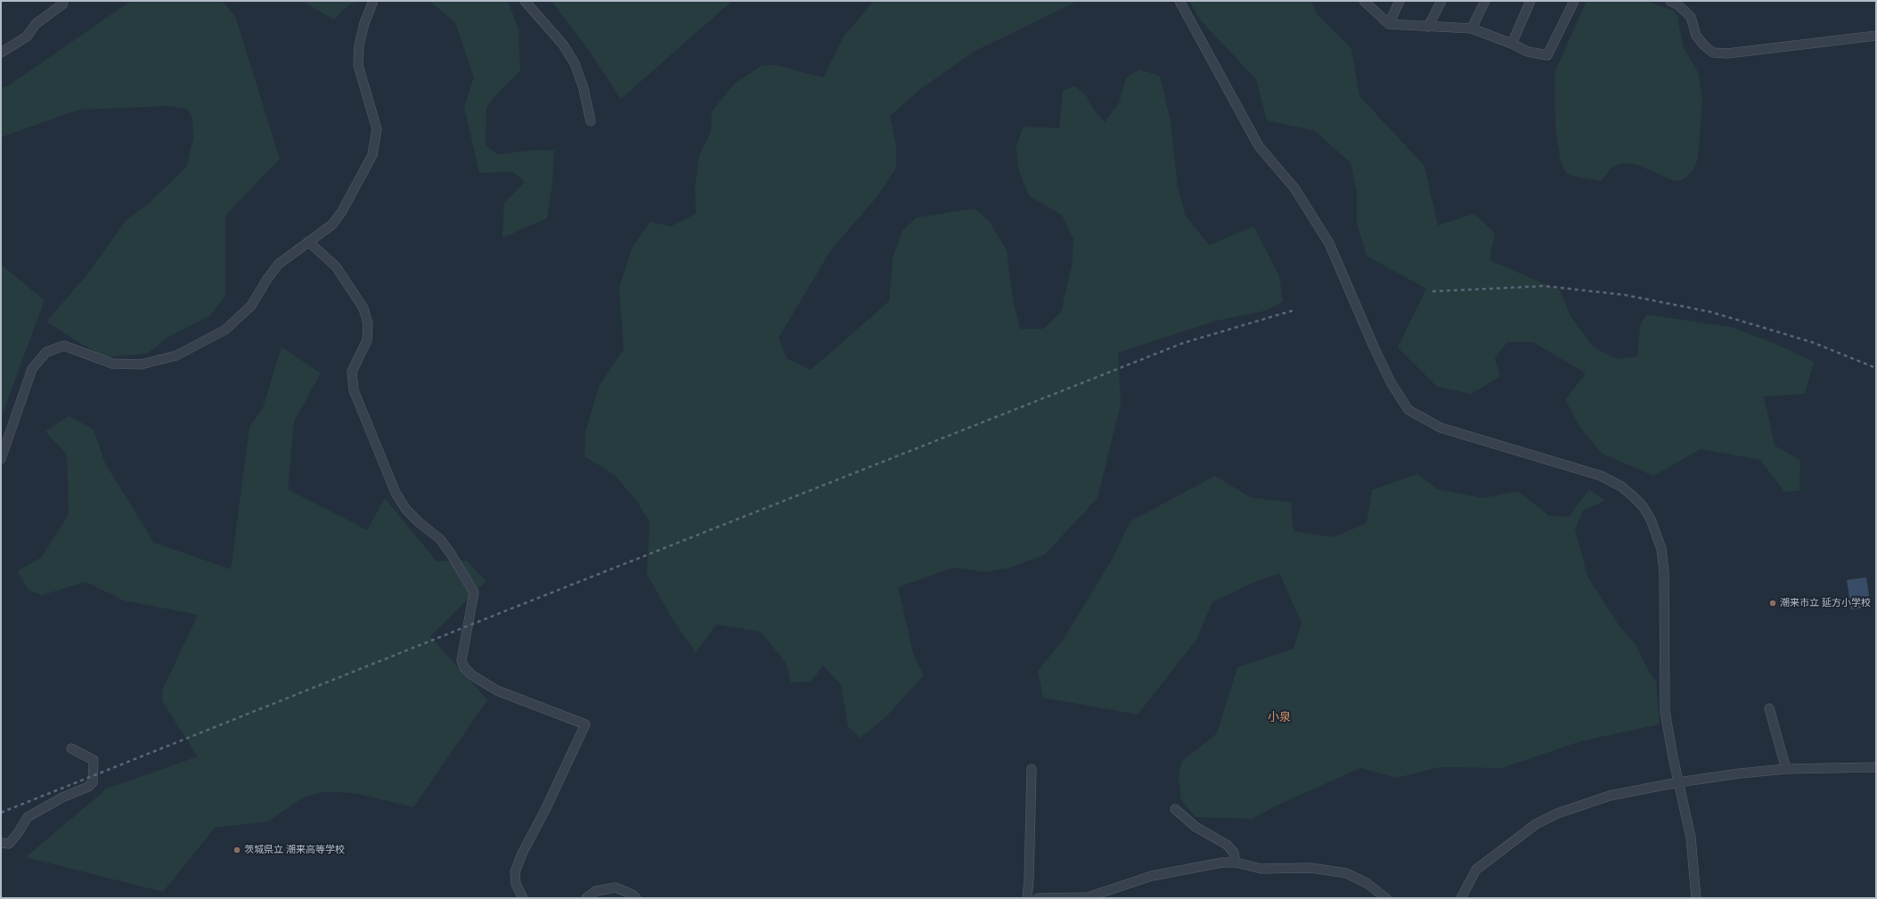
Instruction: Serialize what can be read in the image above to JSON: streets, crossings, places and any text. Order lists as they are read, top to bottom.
{
  "districts": ["小泉"],
  "places": ["潮来市立 延方小学校", "茨城県立 潮来高等学校"]
}
